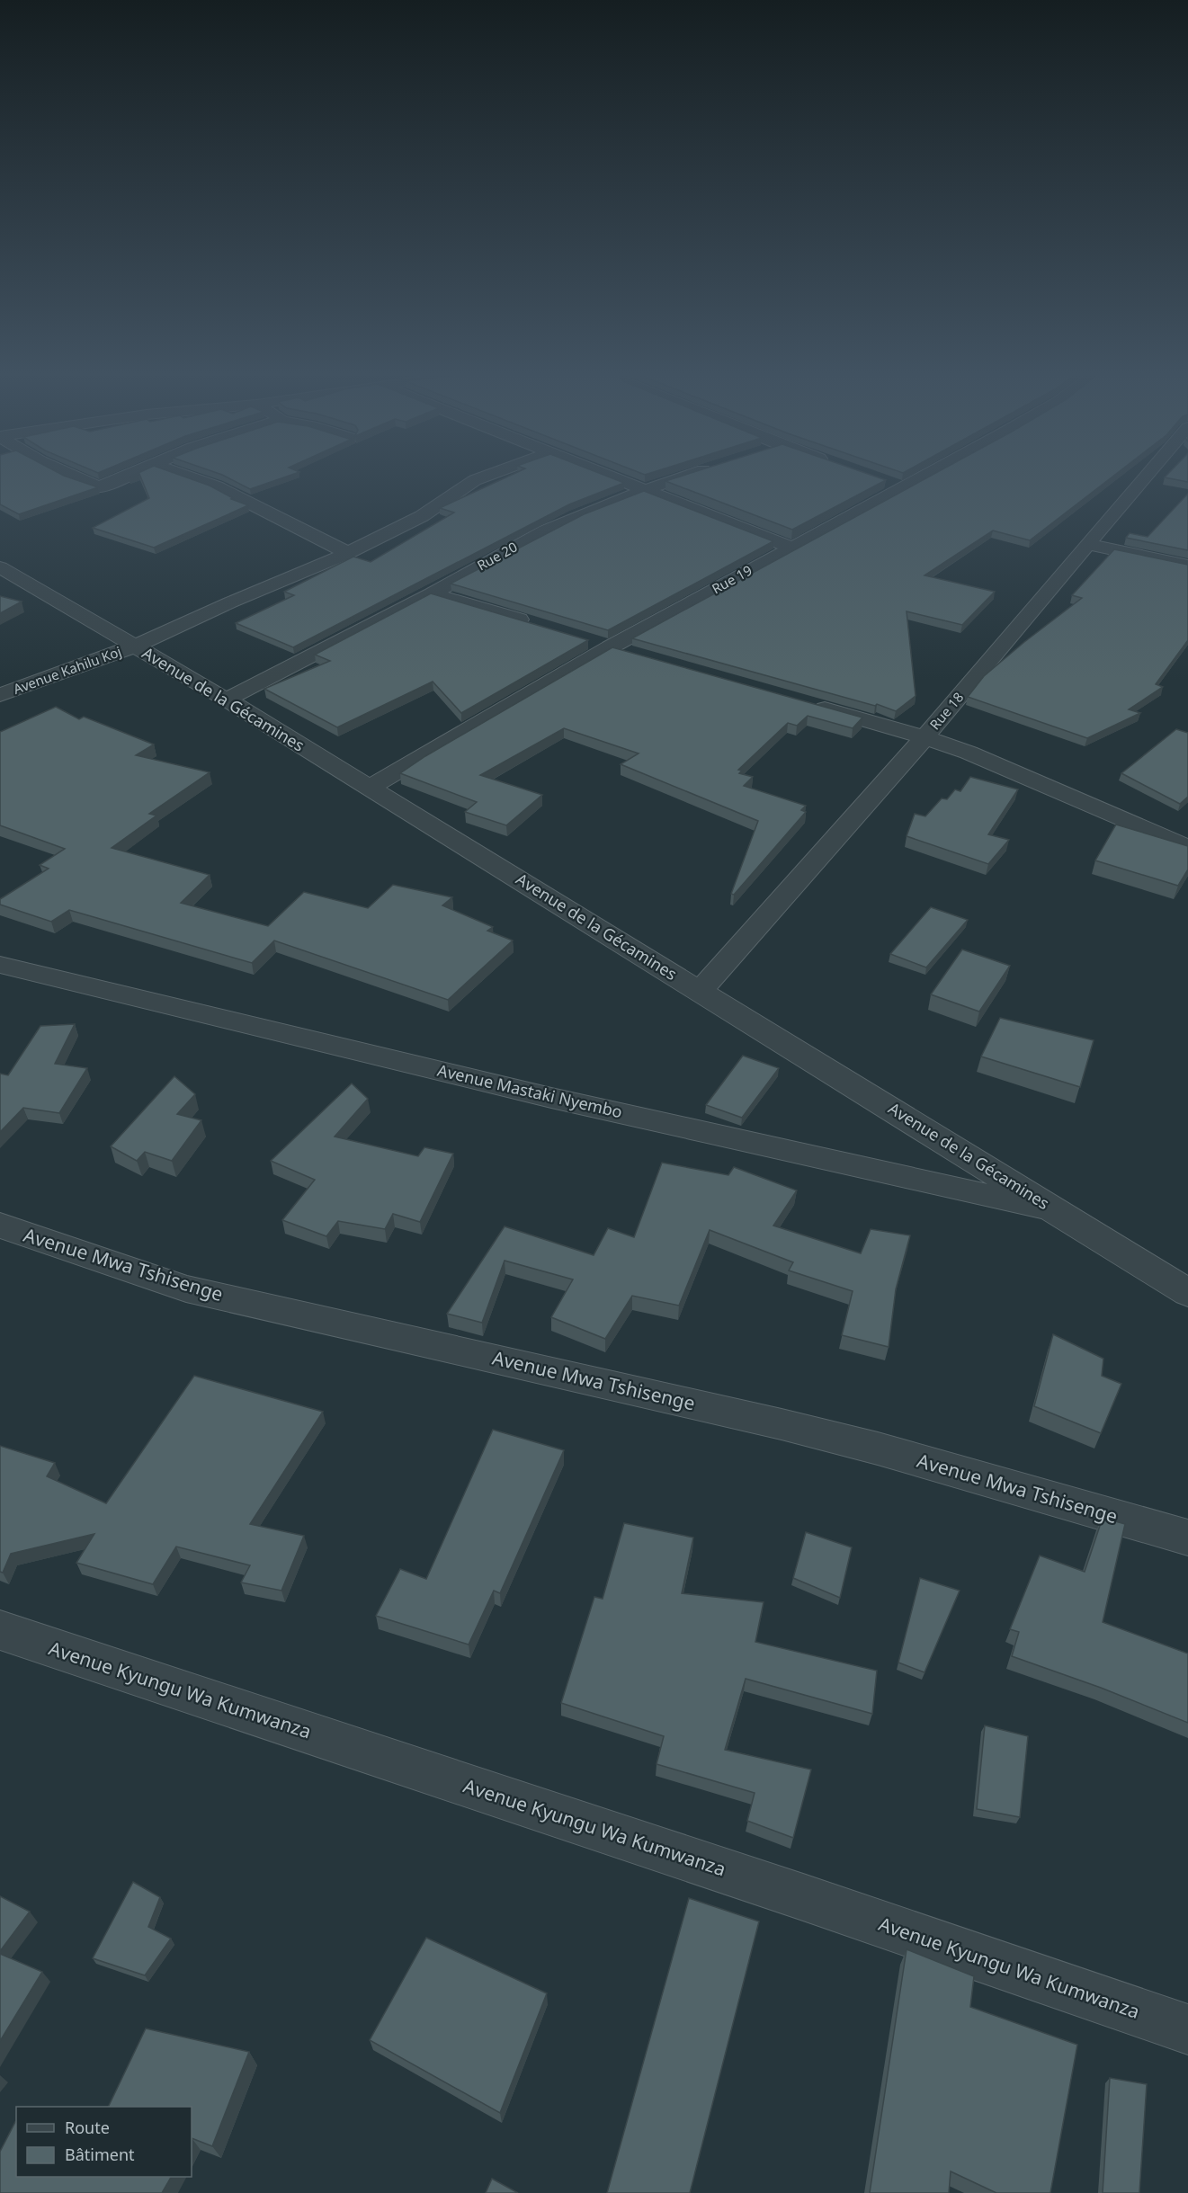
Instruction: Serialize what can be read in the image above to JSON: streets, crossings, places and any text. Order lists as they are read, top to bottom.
{
  "streets": {
    "street": [
      "Rue 20",
      "Rue 19",
      "Avenue Kahilu Koj",
      "Avenue de la Gécamines",
      "Rue 18",
      "Avenue Mastaki Nyembo",
      "Avenue Mwa Tshisenge",
      "Avenue Kyungu Wa Kumwanza"
    ]
  },
  "crossings": [
    ["Rue 20", "Avenue de la Gécamines"],
    ["Rue 19", "Avenue de la Gécamines"],
    ["Avenue Kahilu Koj", "Avenue de la Gécamines"],
    ["Avenue de la Gécamines", "Rue 18"],
    ["Avenue de la Gécamines", "Avenue Mastaki Nyembo"]
  ],
  "legend": ["Route", "Bâtiment"]
}
